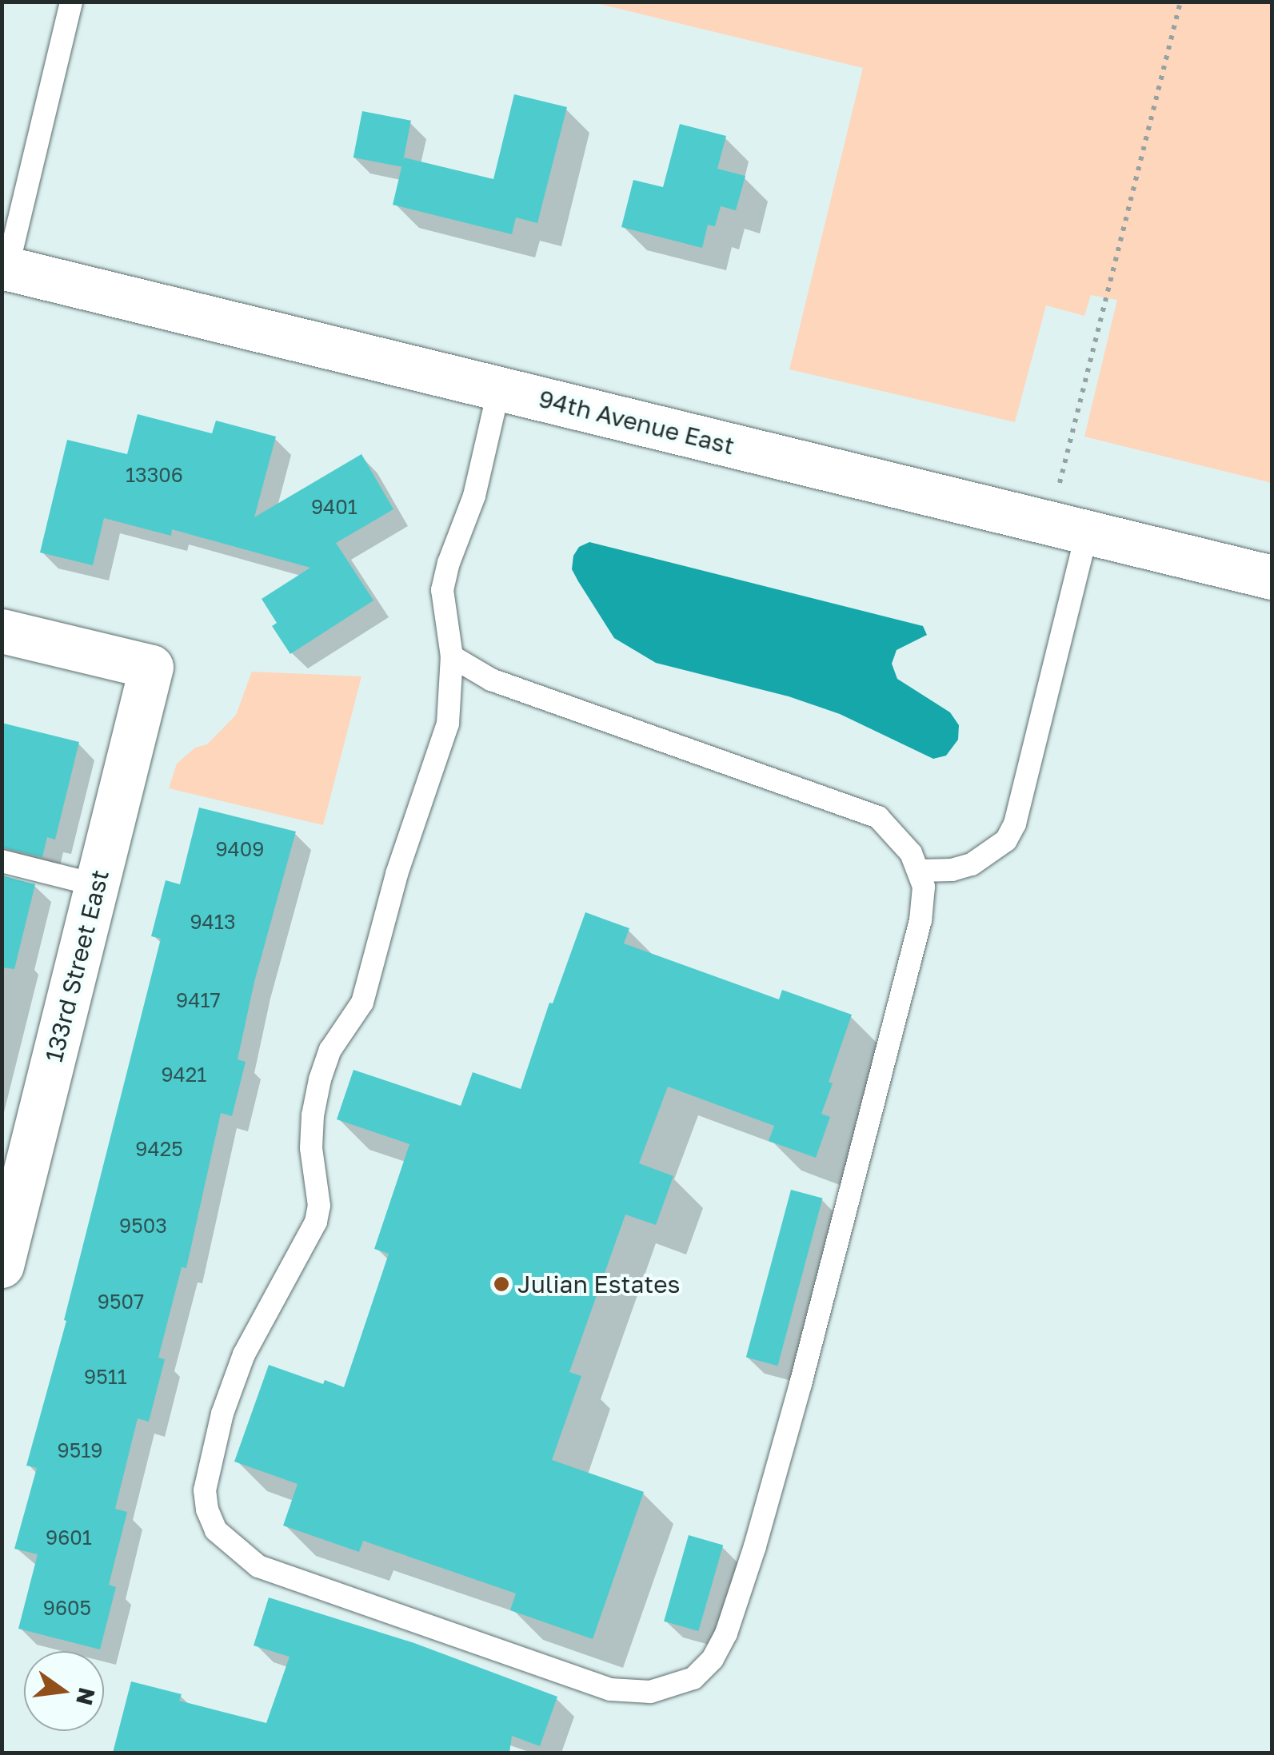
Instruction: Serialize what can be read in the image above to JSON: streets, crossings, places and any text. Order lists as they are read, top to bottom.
{
  "streets": {
    "main road": ["94th Avenue East", "133rd Street East"]
  },
  "places": ["Julian Estates"],
  "house_numbers": [
    "13306",
    "9401",
    "9409",
    "9413",
    "9417",
    "9421",
    "9425",
    "9503",
    "9507",
    "9511",
    "9519",
    "9601",
    "9605"
  ],
  "north": "right"
}
